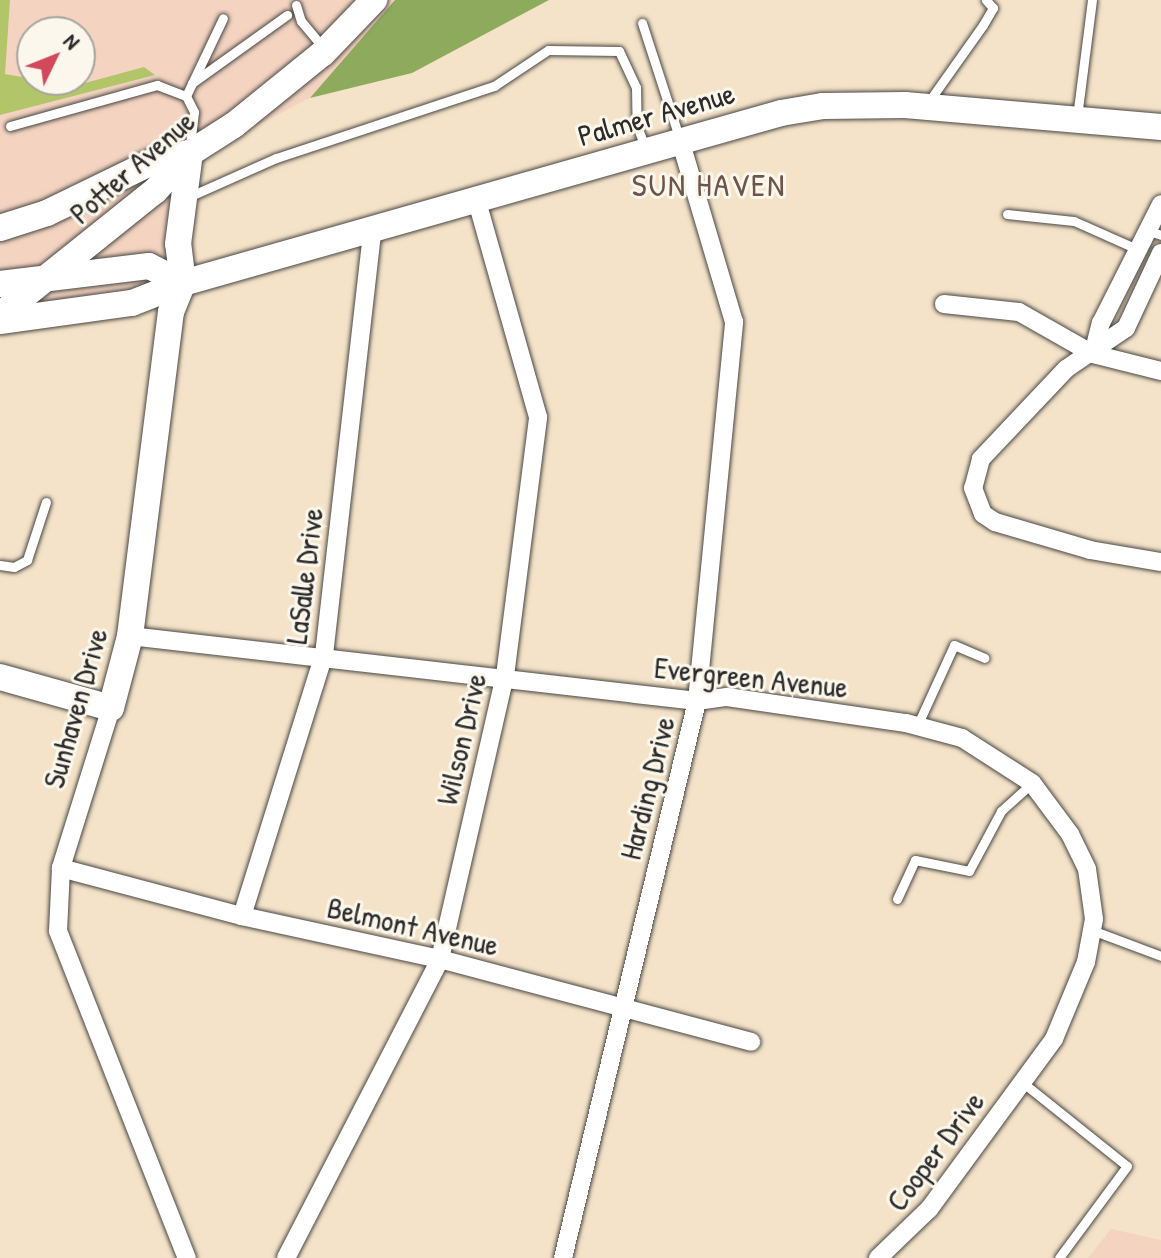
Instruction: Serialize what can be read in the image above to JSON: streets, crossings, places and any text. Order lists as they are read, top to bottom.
{
  "streets": {
    "street": [
      "Palmer Avenue",
      "Potter Avenue",
      "LaSalle Drive",
      "Evergreen Avenue",
      "Sunhaven Drive",
      "Wilson Drive",
      "Harding Drive",
      "Belmont Avenue",
      "Cooper Drive"
    ]
  },
  "crossings": [
    ["Palmer Avenue", "LaSalle Drive"],
    ["Palmer Avenue", "Sunhaven Drive"],
    ["Palmer Avenue", "Wilson Drive"],
    ["Palmer Avenue", "Harding Drive"],
    ["Potter Avenue", "Sunhaven Drive"],
    ["LaSalle Drive", "Evergreen Avenue"],
    ["LaSalle Drive", "Belmont Avenue"],
    ["Evergreen Avenue", "Sunhaven Drive"],
    ["Evergreen Avenue", "Wilson Drive"],
    ["Evergreen Avenue", "Harding Drive"],
    ["Evergreen Avenue", "Cooper Drive"],
    ["Sunhaven Drive", "Belmont Avenue"],
    ["Wilson Drive", "Belmont Avenue"],
    ["Harding Drive", "Belmont Avenue"]
  ],
  "districts": ["SUN HAVEN"],
  "north": "top right"
}
